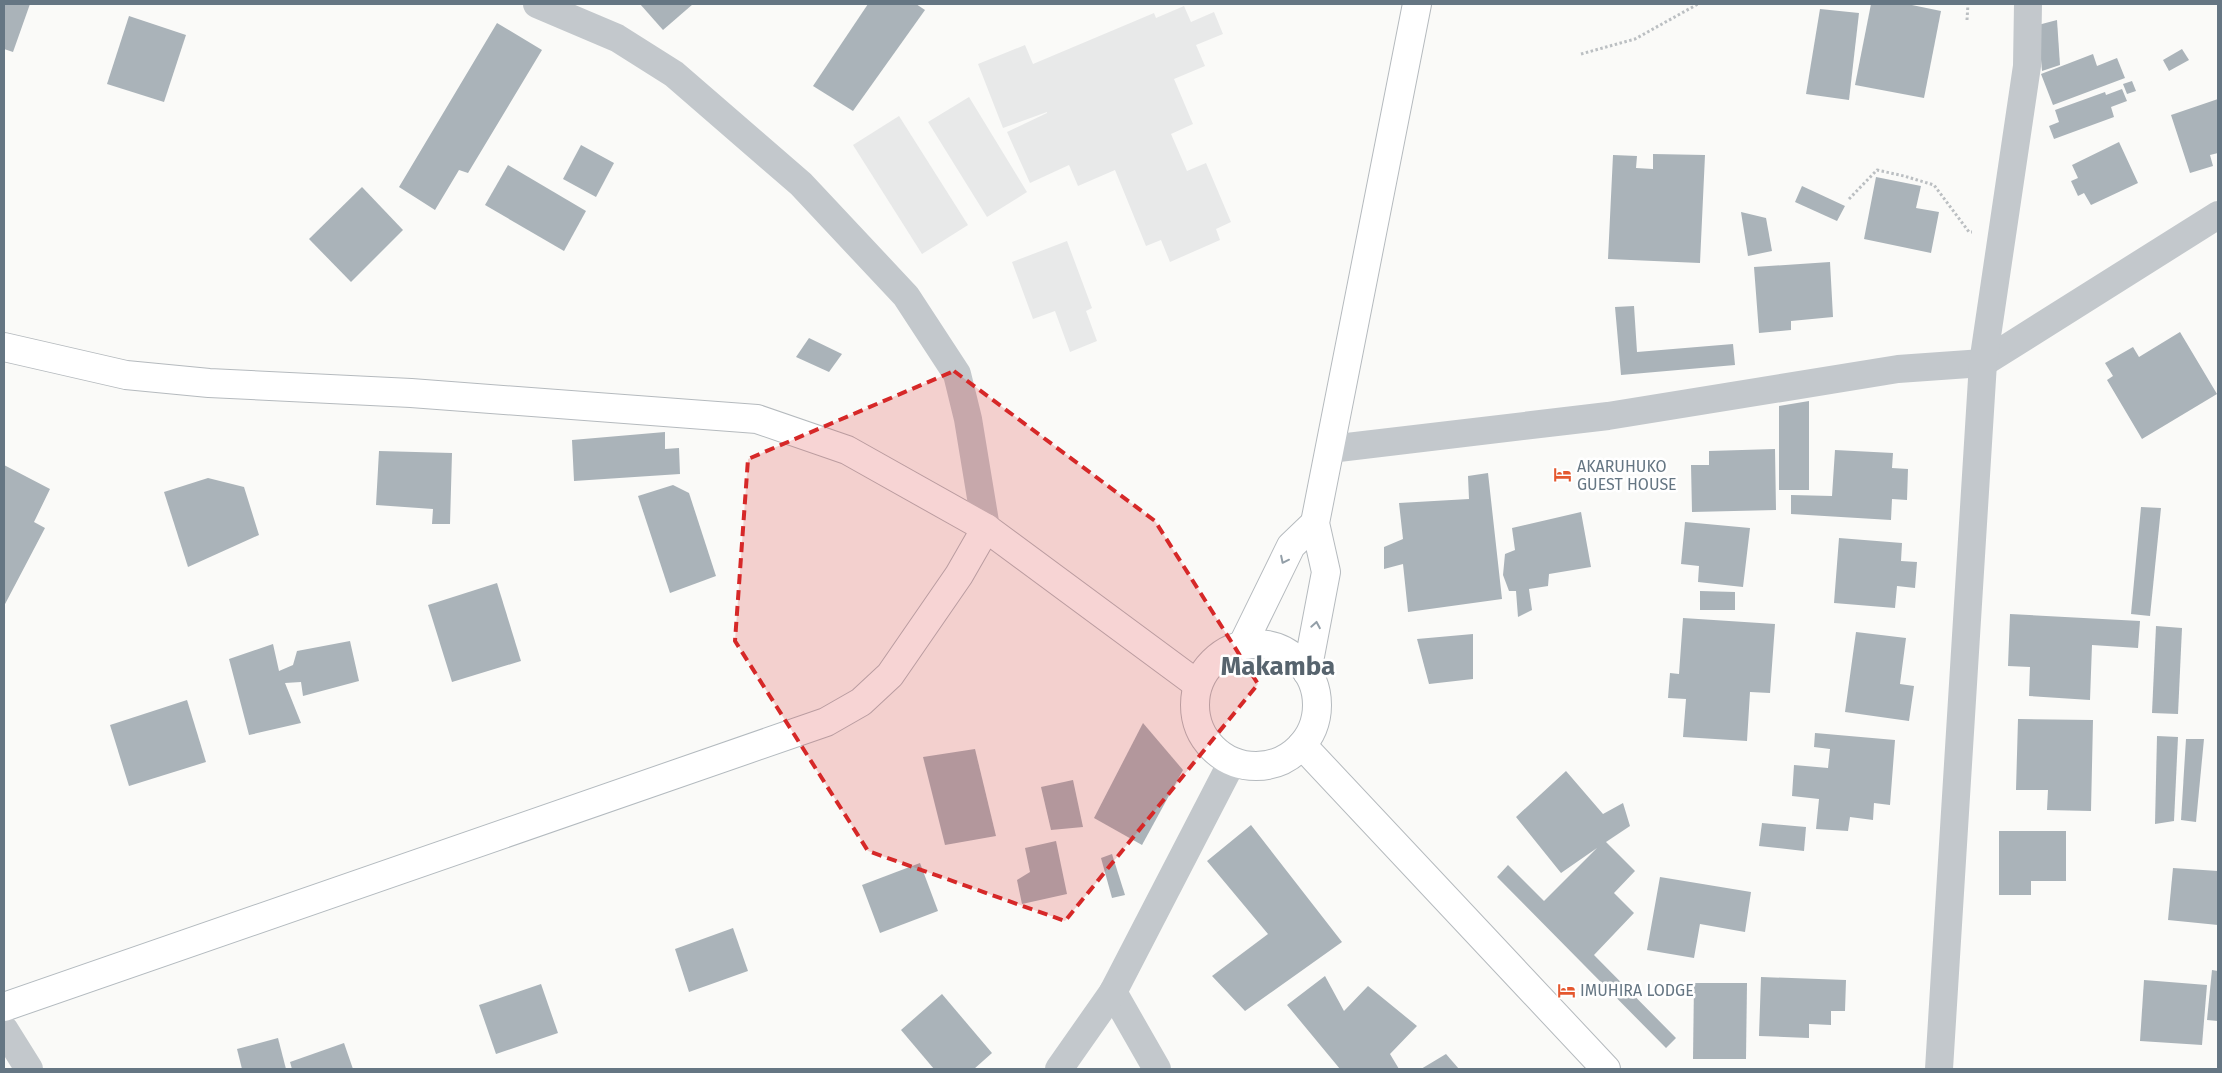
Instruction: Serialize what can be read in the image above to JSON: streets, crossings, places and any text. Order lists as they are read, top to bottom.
{
  "districts": ["Makamba"],
  "places": {
    "hotel": ["AKARUHUKO GUEST HOUSE", "IMUHIRA LODGE"]
  }
}
